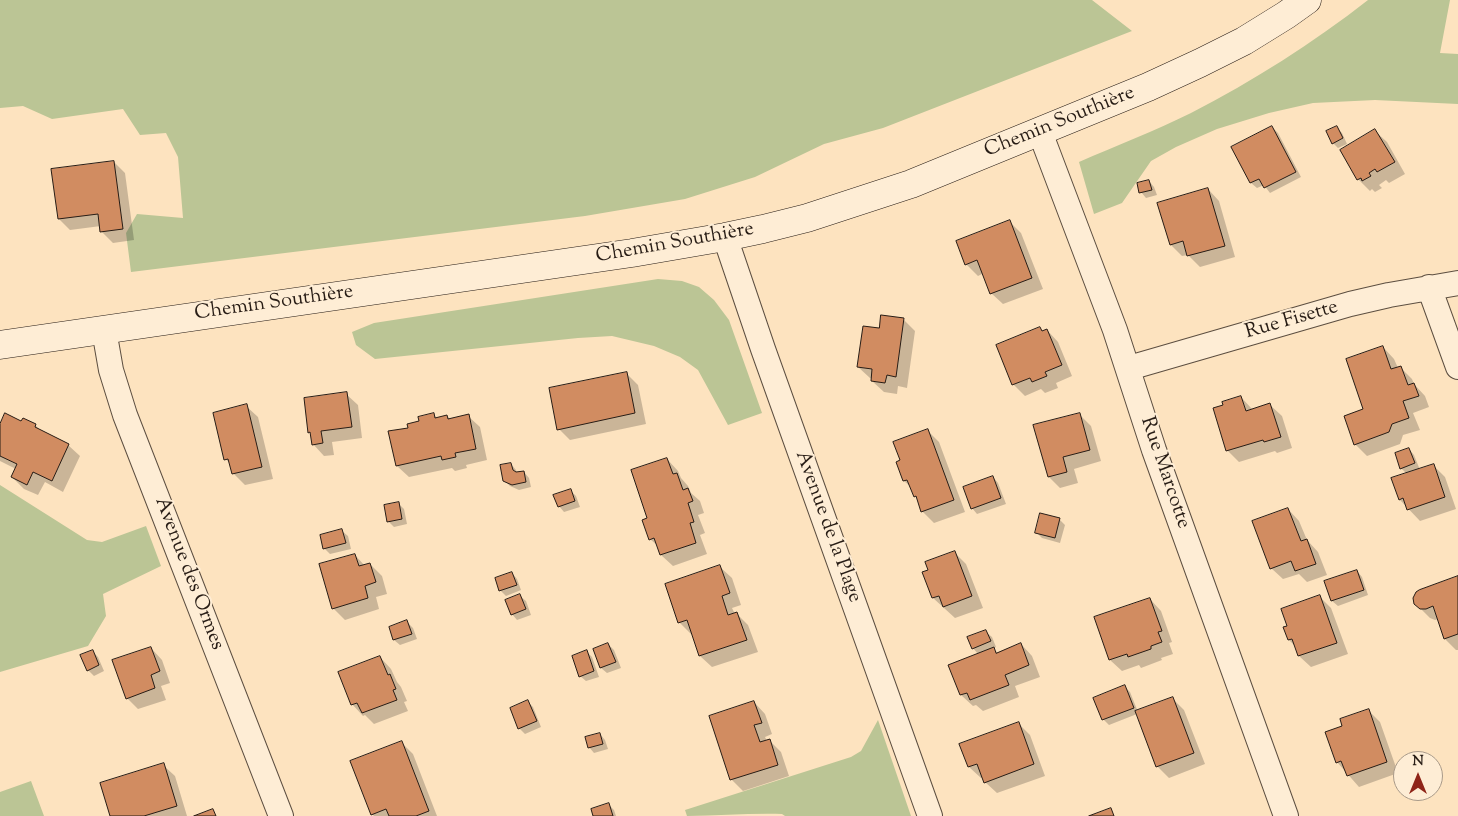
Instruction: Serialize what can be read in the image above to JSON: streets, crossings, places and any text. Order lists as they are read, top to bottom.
{
  "streets": {
    "street": [
      "Chemin Southière",
      "Rue Fisette",
      "Rue Marcotte",
      "Avenue de la Plage",
      "Avenue des Ormes"
    ]
  },
  "crossings": [
    ["Chemin Southière", "Rue Marcotte"],
    ["Chemin Southière", "Avenue de la Plage"],
    ["Chemin Southière", "Avenue des Ormes"],
    ["Rue Fisette", "Rue Marcotte"]
  ],
  "north": "top"
}
